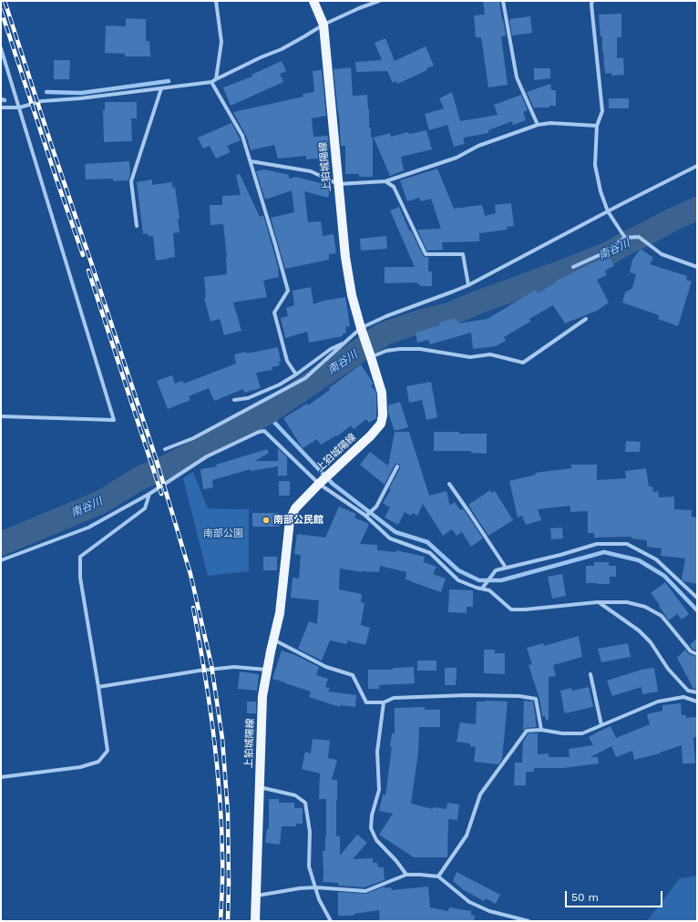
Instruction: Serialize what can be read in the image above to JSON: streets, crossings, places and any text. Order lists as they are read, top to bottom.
{
  "streets": {
    "main road": ["上狛城陽線"]
  },
  "water": ["南谷川"],
  "parks": ["南部公園"],
  "places": ["南部公民館"],
  "scale_bar": "50 m"
}
